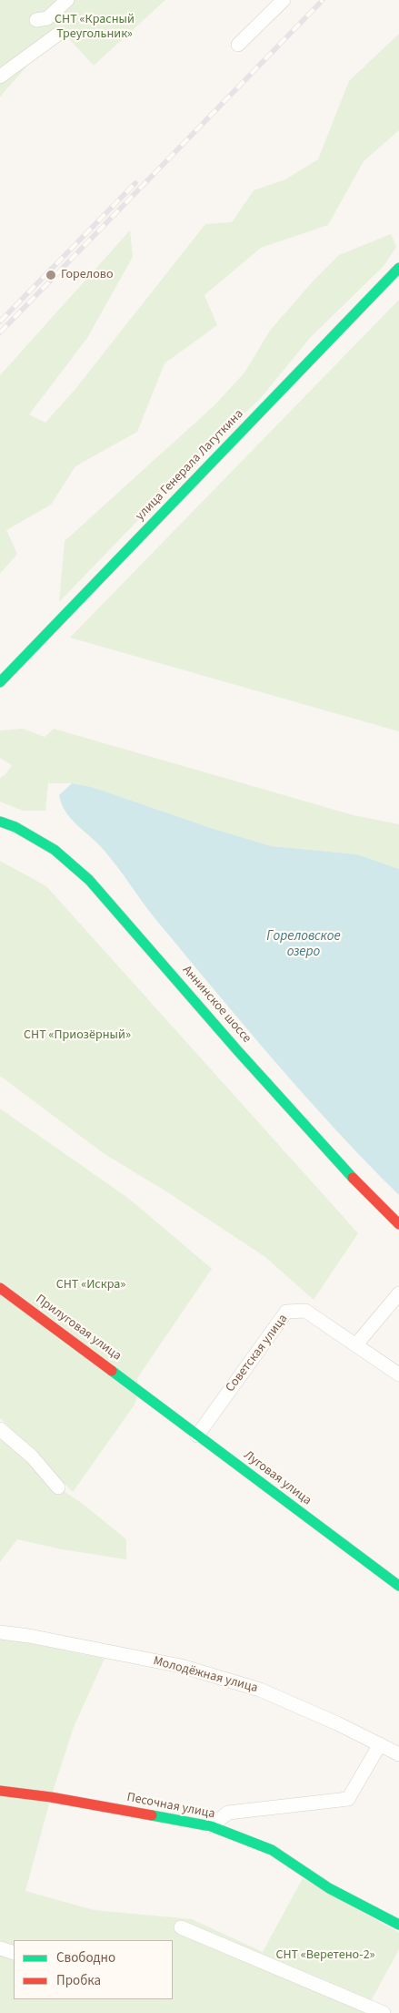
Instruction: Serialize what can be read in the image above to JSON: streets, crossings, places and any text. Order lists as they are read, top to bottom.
{
  "streets": {
    "street": [
      "улица Генерала Лагуткина",
      "Аннинское шоссе",
      "Прилуговая улица",
      "Советская улица",
      "Луговая улица",
      "Молодёжная улица",
      "Песочная улица"
    ]
  },
  "crossings": [
    ["Прилуговая улица", "Луговая улица"],
    ["Советская улица", "Луговая улица"]
  ],
  "water": ["Гореловское озеро"],
  "parks": [
    "СНТ «Красный Треугольник»",
    "СНТ «Приозёрный»",
    "СНТ «Искра»",
    "СНТ «Веретено-2»"
  ],
  "places": ["Горелово"],
  "legend": ["Свободно", "Пробка"]
}
